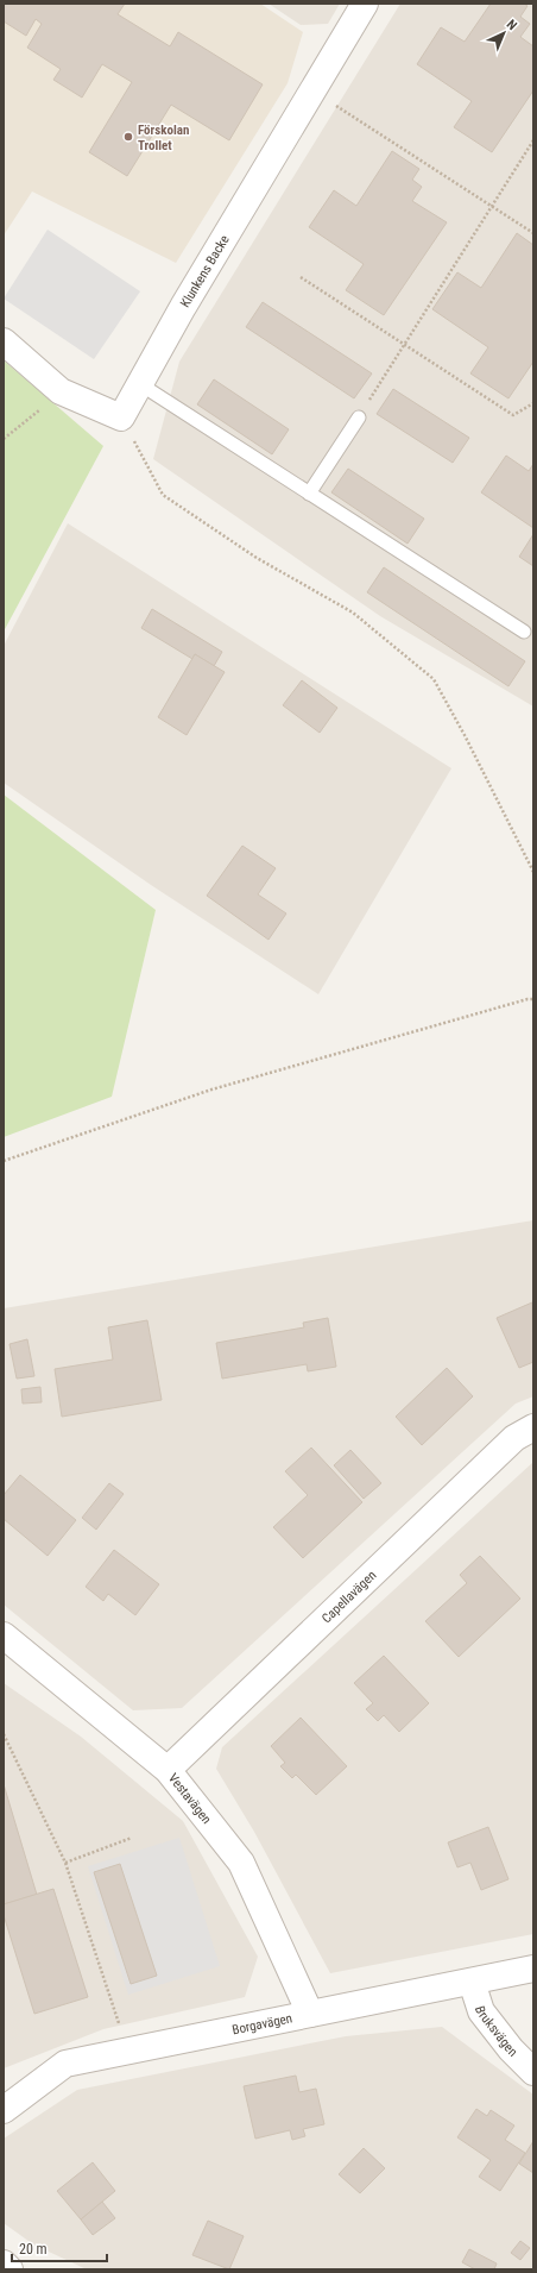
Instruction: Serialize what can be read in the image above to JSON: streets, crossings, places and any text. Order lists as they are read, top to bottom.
{
  "streets": {
    "street": [
      "Klunkens Backe",
      "Capellavägen",
      "Vestavägen",
      "Borgavägen",
      "Bruksvägen"
    ]
  },
  "crossings": [
    ["Capellavägen", "Vestavägen"],
    ["Vestavägen", "Borgavägen"],
    ["Borgavägen", "Bruksvägen"]
  ],
  "places": ["Förskolan Trollet"],
  "scale_bar": "20 m",
  "north": "top right"
}
